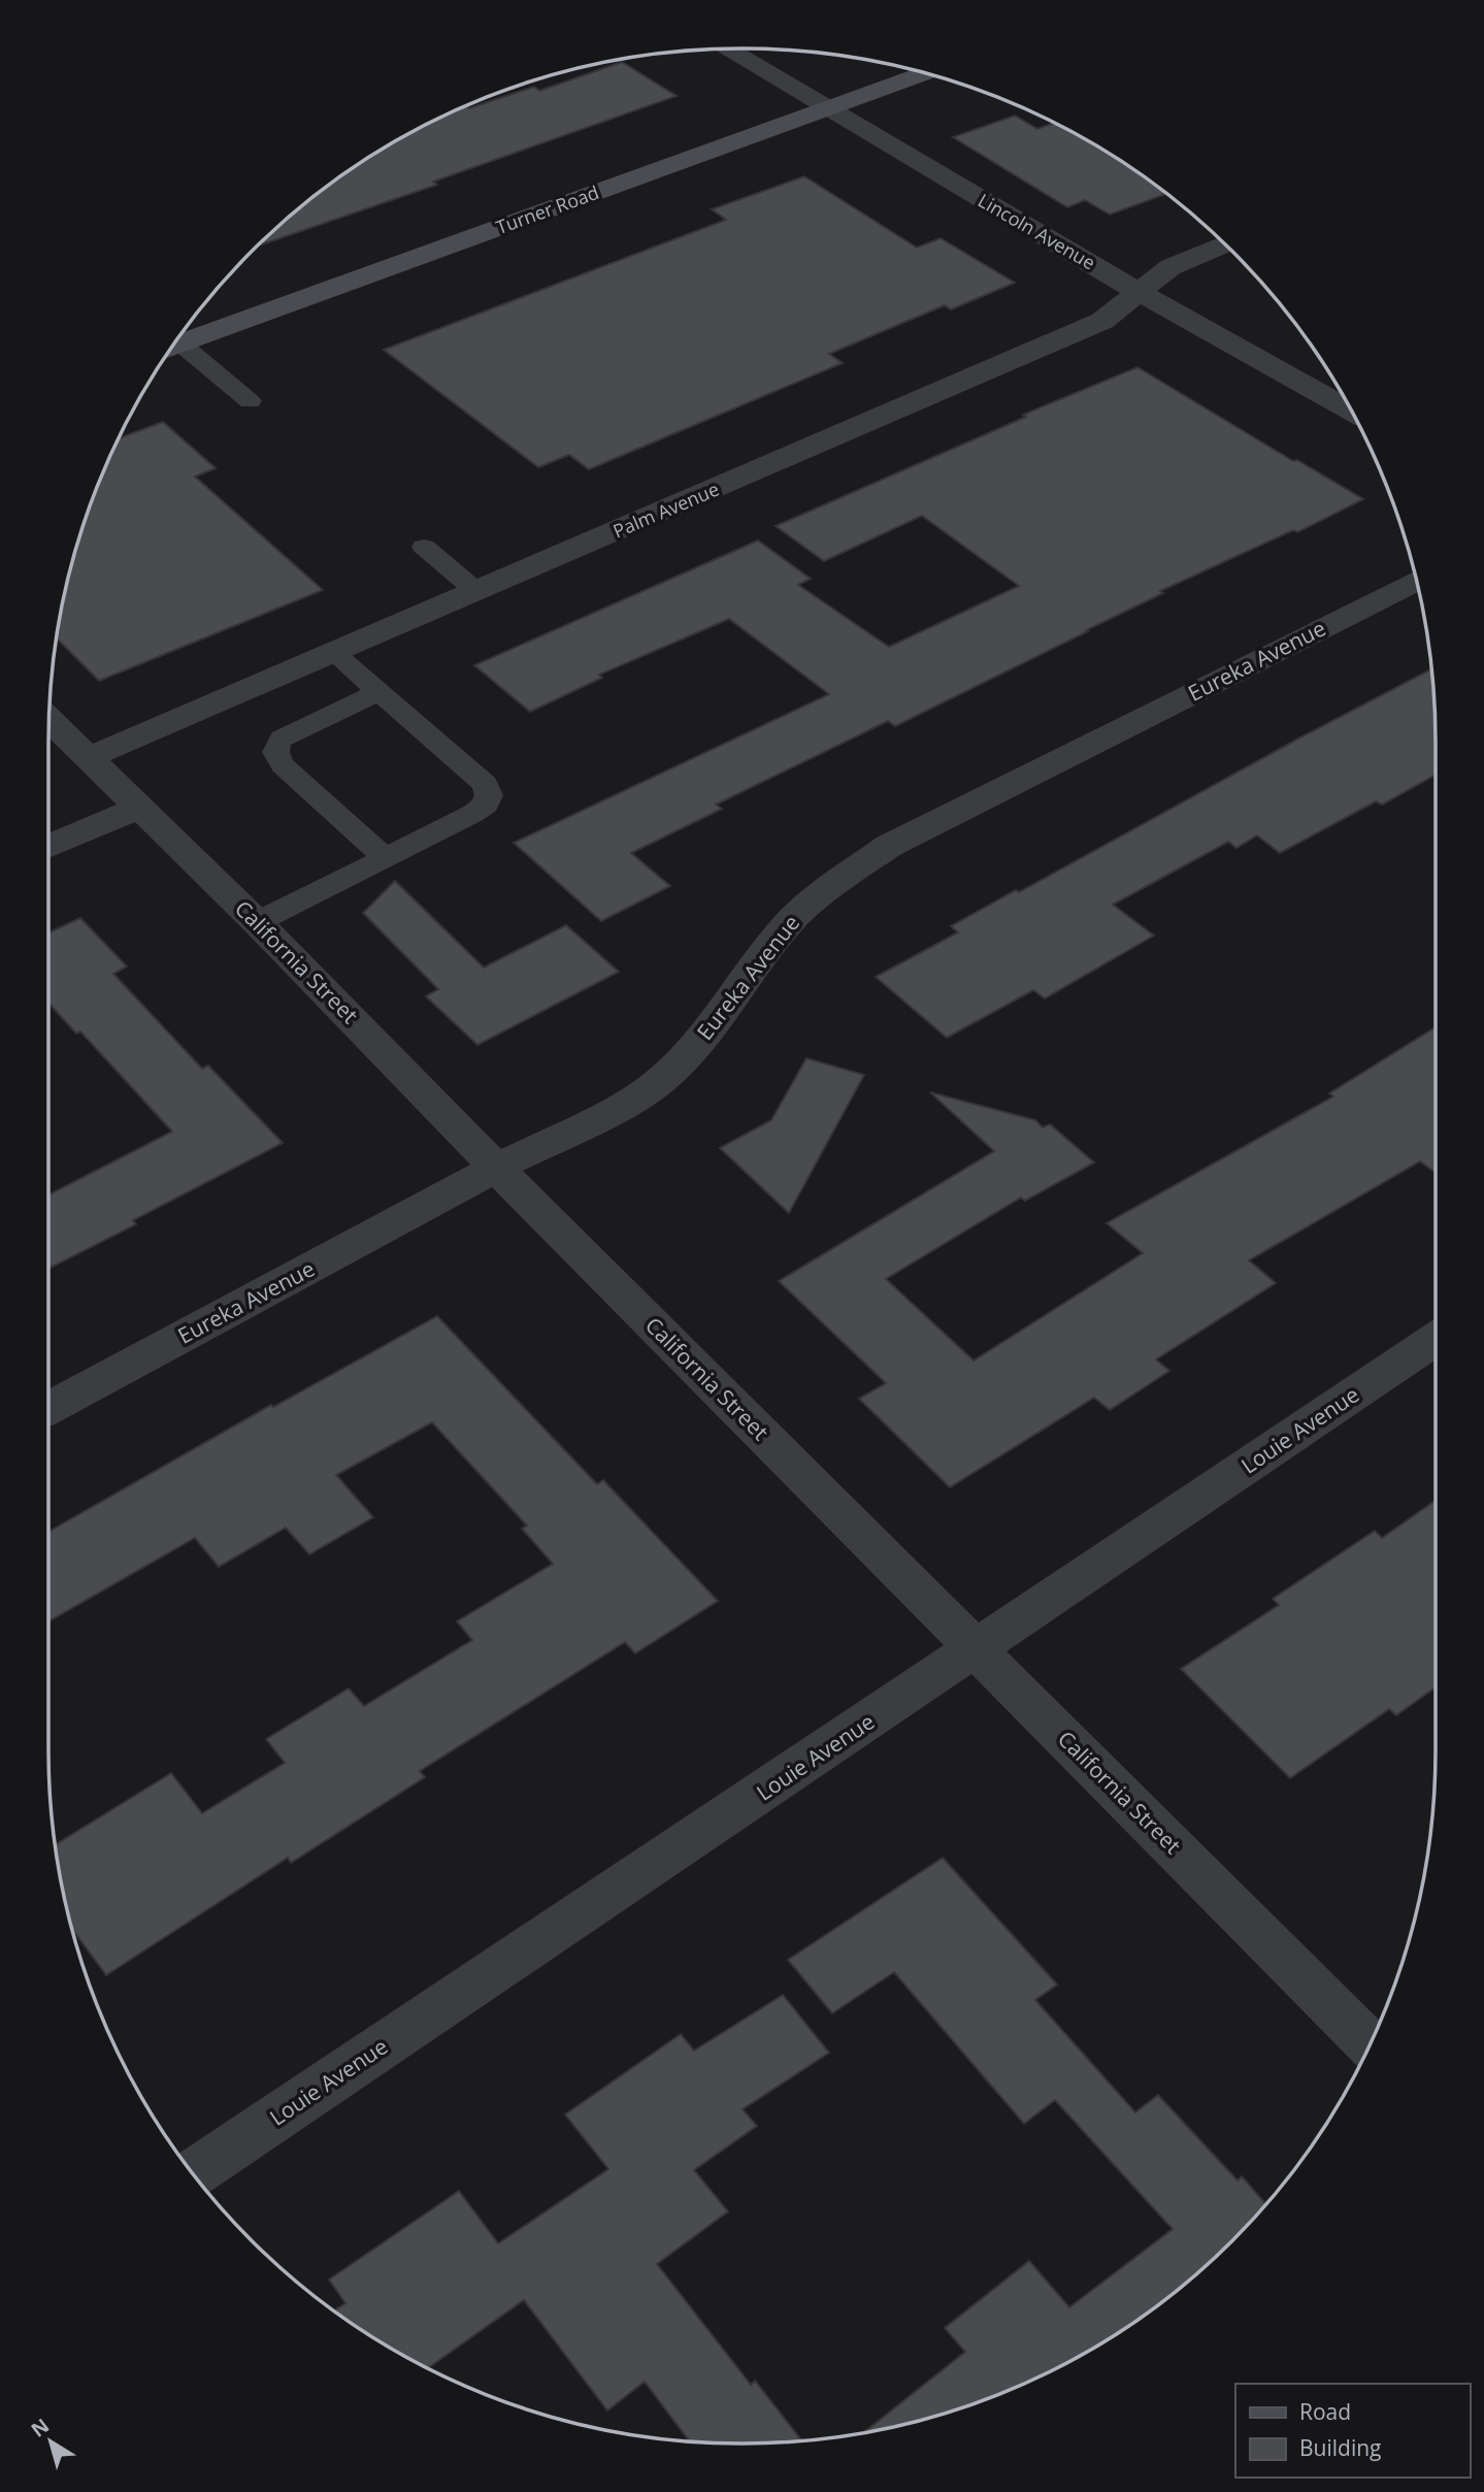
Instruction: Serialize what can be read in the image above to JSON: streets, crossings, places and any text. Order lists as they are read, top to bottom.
{
  "streets": {
    "main road": ["Turner Road"],
    "street": [
      "Lincoln Avenue",
      "Palm Avenue",
      "Eureka Avenue",
      "California Street",
      "Louie Avenue"
    ]
  },
  "crossings": [
    ["Turner Road", "Lincoln Avenue"],
    ["Lincoln Avenue", "Palm Avenue"],
    ["Palm Avenue", "California Street"],
    ["Eureka Avenue", "California Street"],
    ["California Street", "Louie Avenue"]
  ],
  "legend": ["Road", "Building"],
  "north": "top left"
}
